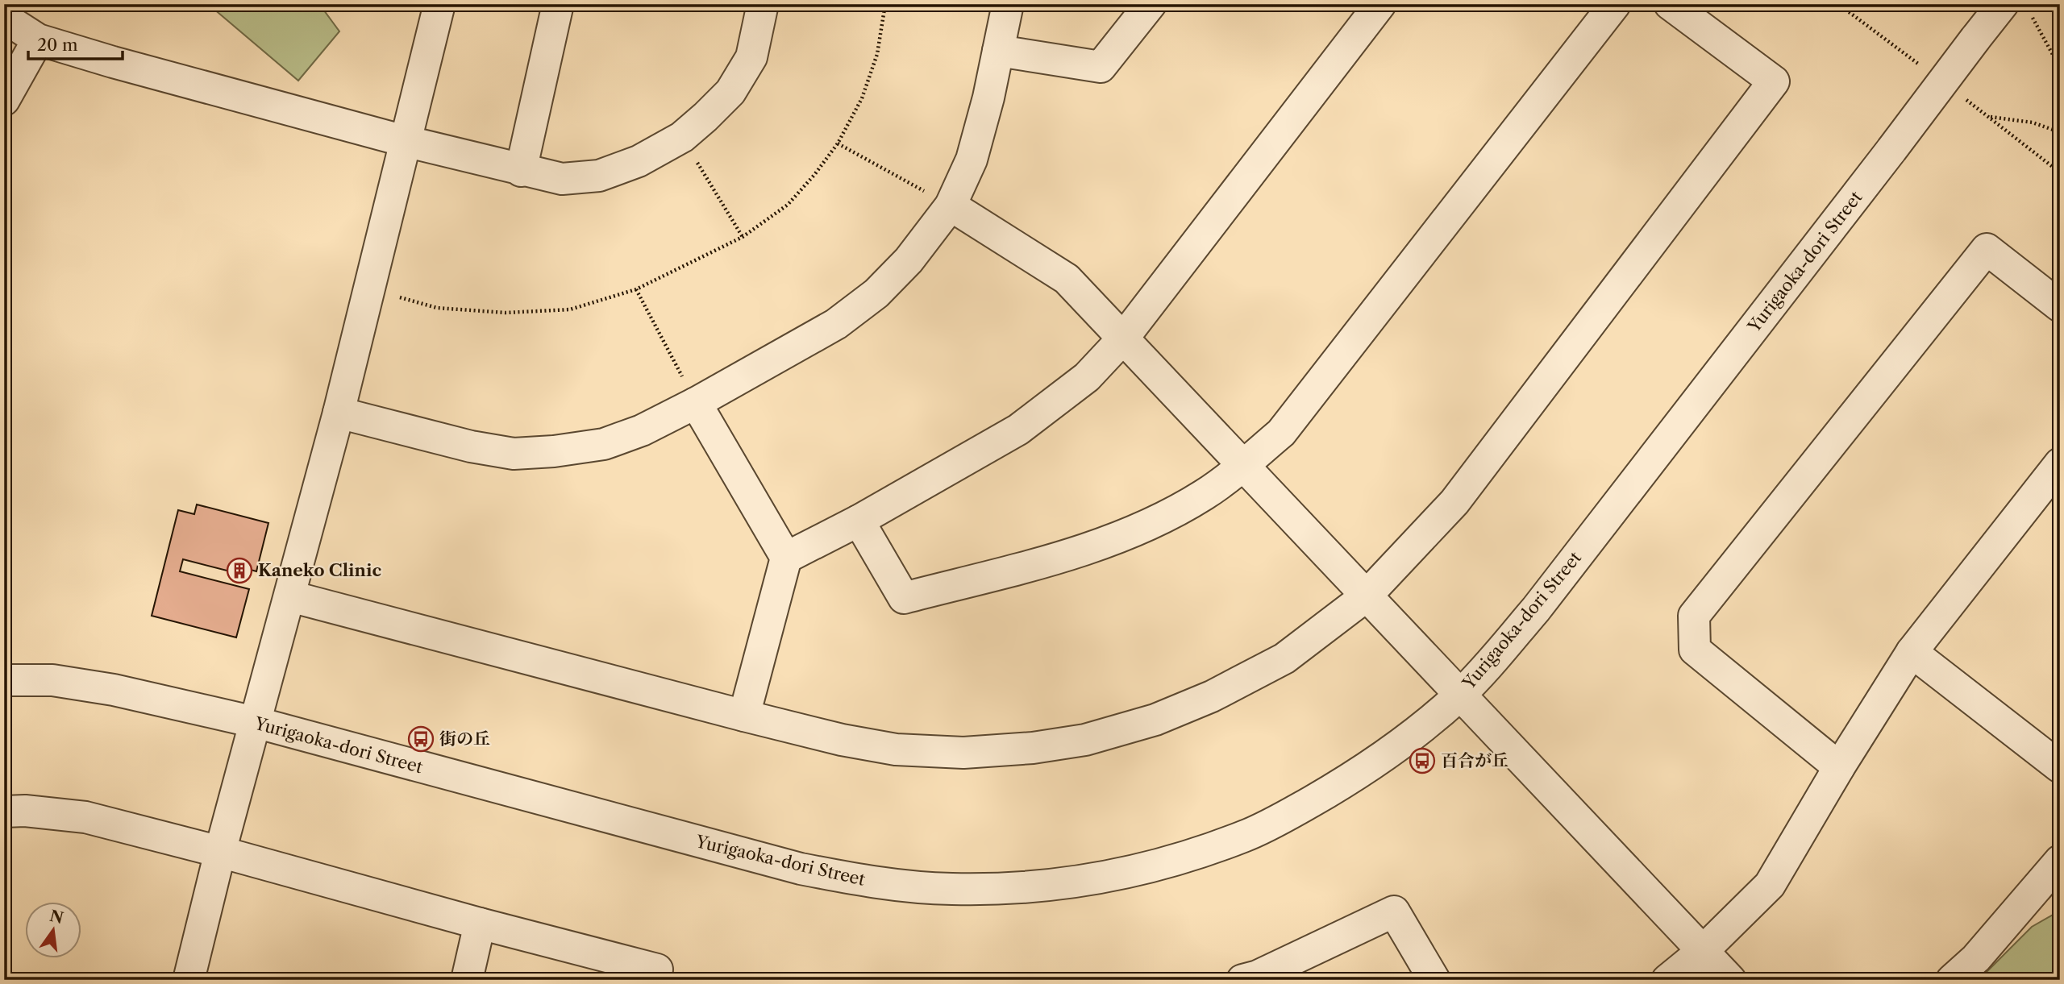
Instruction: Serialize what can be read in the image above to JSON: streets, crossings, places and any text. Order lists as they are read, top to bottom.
{
  "streets": {
    "street": ["Yurigaoka-dori Street"]
  },
  "places": {
    "building": ["Kaneko Clinic"],
    "bus stop": ["街の丘", "百合が丘"]
  },
  "scale_bar": "20 m",
  "north": "top"
}
